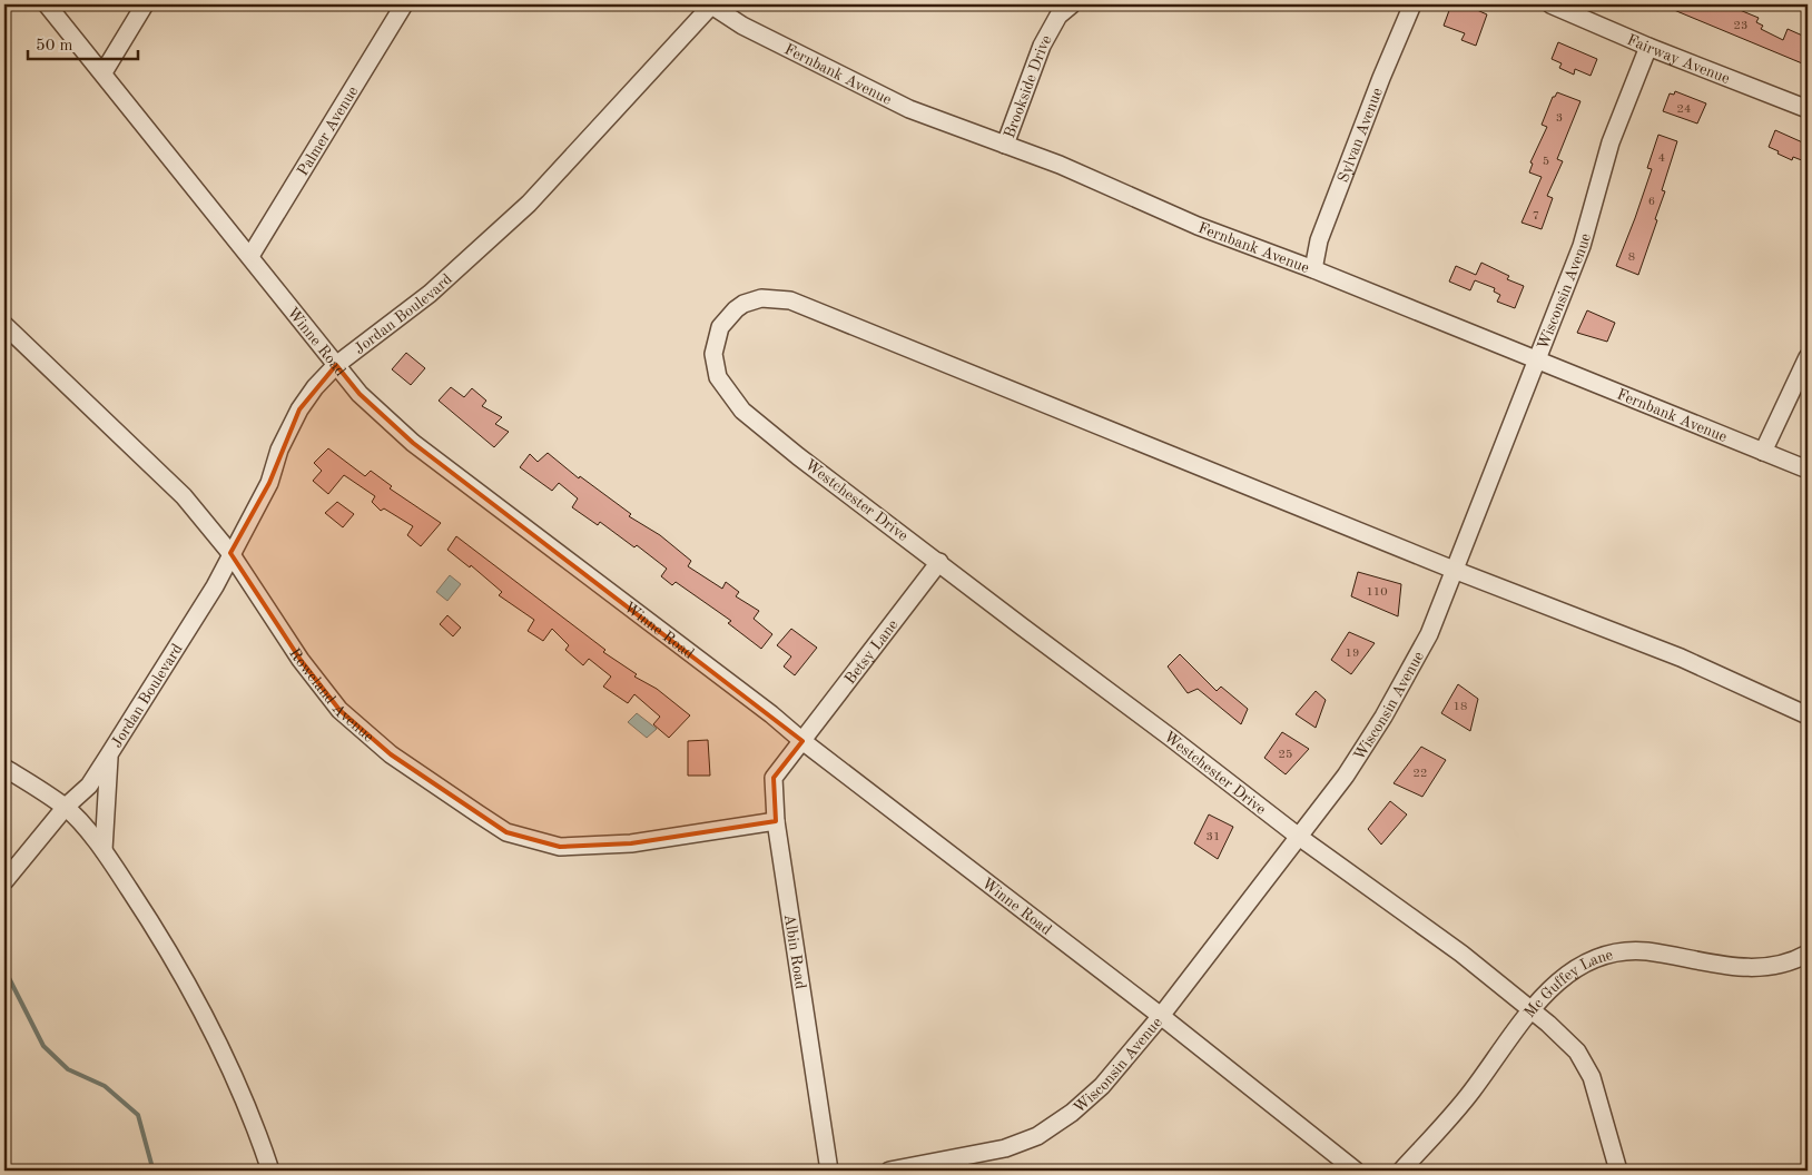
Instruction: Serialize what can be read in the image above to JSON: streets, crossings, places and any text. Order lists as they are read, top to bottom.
{
  "streets": {
    "street": [
      "Fairway Avenue",
      "Fernbank Avenue",
      "Brookside Drive",
      "Palmer Avenue",
      "Sylvan Avenue",
      "Wisconsin Avenue",
      "Jordan Boulevard",
      "Winne Road",
      "Westchester Drive",
      "Betsy Lane",
      "Roweland Avenue",
      "Albin Road",
      "Mc Guffey Lane"
    ]
  },
  "crossings": [
    ["Fairway Avenue", "Wisconsin Avenue"],
    ["Fernbank Avenue", "Brookside Drive"],
    ["Fernbank Avenue", "Sylvan Avenue"],
    ["Fernbank Avenue", "Wisconsin Avenue"],
    ["Fernbank Avenue", "Jordan Boulevard"],
    ["Palmer Avenue", "Winne Road"],
    ["Wisconsin Avenue", "Winne Road"],
    ["Wisconsin Avenue", "Westchester Drive"],
    ["Jordan Boulevard", "Winne Road"],
    ["Jordan Boulevard", "Roweland Avenue"],
    ["Winne Road", "Betsy Lane"],
    ["Winne Road", "Albin Road"],
    ["Westchester Drive", "Betsy Lane"],
    ["Westchester Drive", "Mc Guffey Lane"],
    ["Betsy Lane", "Albin Road"],
    ["Roweland Avenue", "Albin Road"]
  ],
  "house_numbers": [
    "23",
    "24",
    "3",
    "4",
    "5",
    "6",
    "7",
    "8",
    "110",
    "19",
    "18",
    "25",
    "22",
    "31"
  ],
  "scale_bar": "50 m"
}
